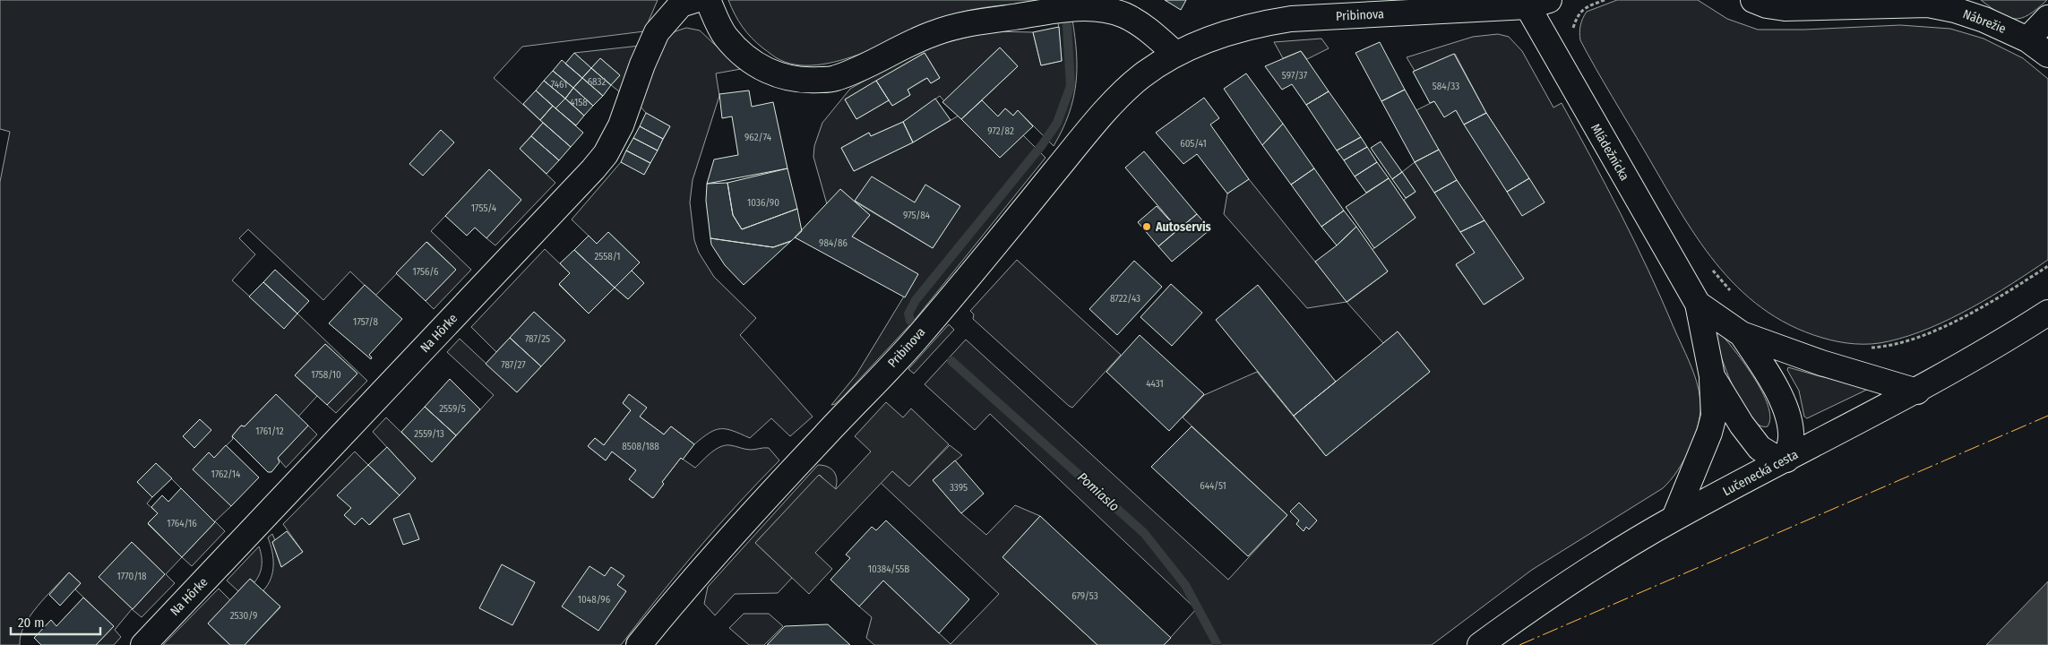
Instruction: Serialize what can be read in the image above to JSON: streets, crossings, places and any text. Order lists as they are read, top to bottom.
{
  "streets": {
    "street": [
      "Pribinova",
      "Nábrežie",
      "Mládežnícka",
      "Na Hôrke",
      "Lučenecká cesta"
    ]
  },
  "crossings": [
    ["Pribinova", "Mládežnícka"]
  ],
  "water": ["Pomiaslo"],
  "places": ["Autoservis"],
  "house_numbers": [
    "597/37",
    "6832",
    "7461",
    "584/33",
    "4158",
    "972/82",
    "962/74",
    "605/41",
    "1036/90",
    "1755/4",
    "975/84",
    "984/86",
    "2558/1",
    "1756/6",
    "8722/43",
    "1757/8",
    "787/25",
    "787/27",
    "1758/10",
    "4431",
    "2559/5",
    "1761/12",
    "2559/13",
    "8508/188",
    "1762/14",
    "644/51",
    "3395",
    "1764/16",
    "10384/55B",
    "1770/18",
    "679/53",
    "1048/96",
    "2530/9"
  ],
  "scale_bar": "20 m"
}
